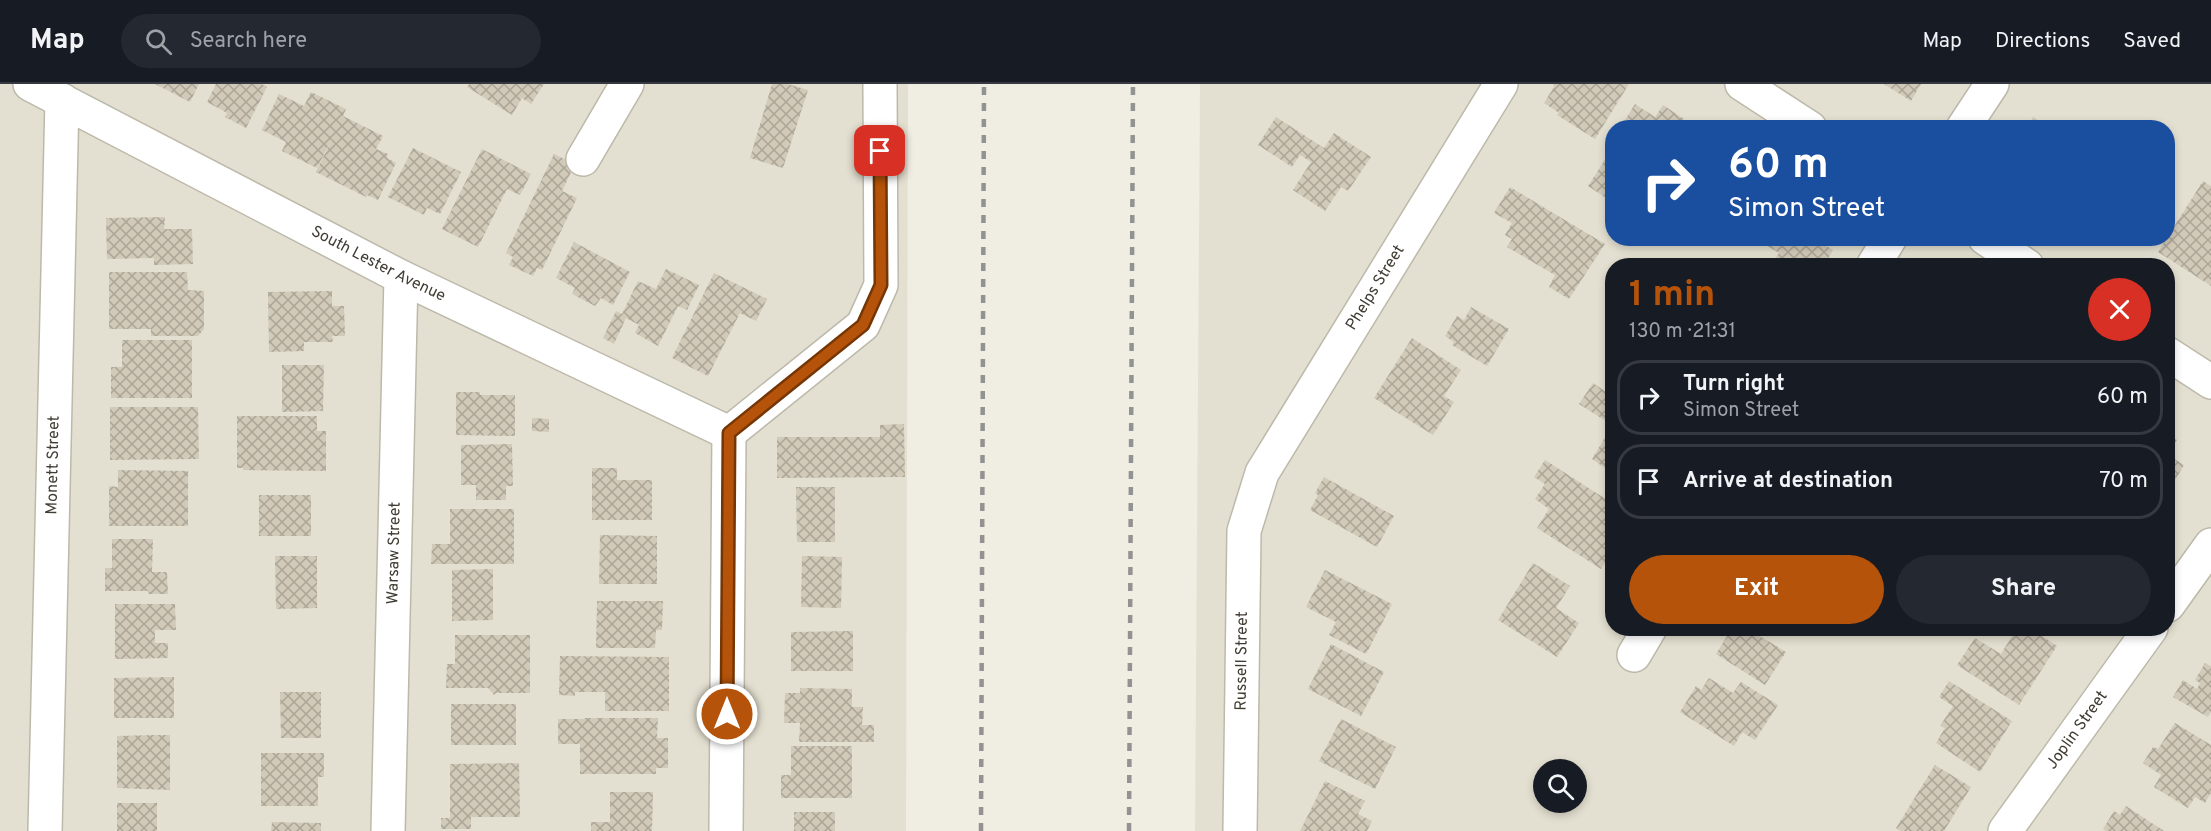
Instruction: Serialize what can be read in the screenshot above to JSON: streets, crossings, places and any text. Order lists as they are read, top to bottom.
{
  "streets": {
    "street": [
      "South Lester Avenue",
      "Phelps Street",
      "Monett Street",
      "Warsaw Street",
      "Russell Street",
      "Joplin Street"
    ]
  },
  "crossings": [
    ["South Lester Avenue", "Monett Street"],
    ["South Lester Avenue", "Warsaw Street"],
    ["Phelps Street", "Russell Street"]
  ],
  "page": {
    "header": "Map",
    "search": "Search here",
    "nav": ["Map", "Directions", "Saved"],
    "turn": ["60 m", "Simon Street"],
    "heading": ["1 min", "130 m · 21:31"],
    "list": [
      {
        "name": "Turn right",
        "note": "Simon Street",
        "value": "60 m"
      },
      {
        "name": "Arrive at destination",
        "value": "70 m"
      }
    ],
    "buttons": ["Exit", "Share"]
  }
}
